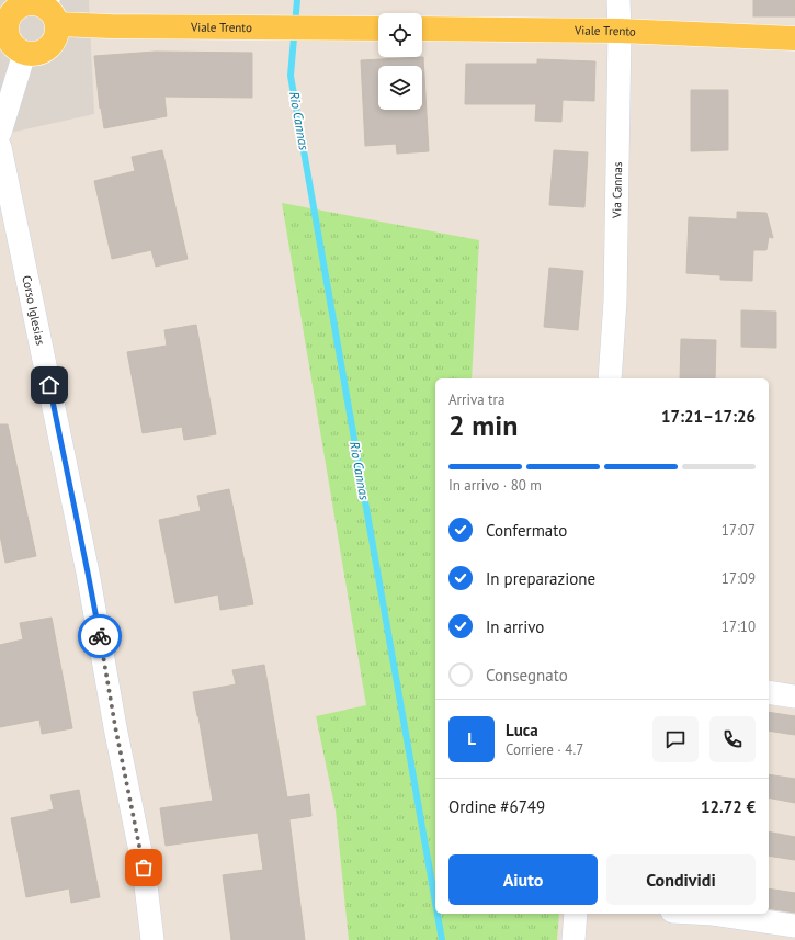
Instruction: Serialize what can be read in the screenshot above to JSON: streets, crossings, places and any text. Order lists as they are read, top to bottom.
{
  "streets": {
    "main road": ["Viale Trento"],
    "street": ["Via Cannas", "Corso Iglesias"]
  },
  "crossings": [
    ["Viale Trento", "Via Cannas"]
  ],
  "water": ["Rio Cannas"],
  "page": {
    "heading": ["2 min", "Arriva tra", "17:21–17:26"],
    "panel": [
      "Luca",
      "Corriere · 4.7",
      "Ordine #6749",
      "12.72 €"
    ],
    "bar": "In arrivo · 80 m",
    "list": [
      ["Confermato", "17:07"],
      ["In preparazione", "17:09"],
      ["In arrivo", "17:10"],
      "Consegnato"
    ],
    "round": "L",
    "buttons": ["Aiuto", "Condividi"]
  }
}
